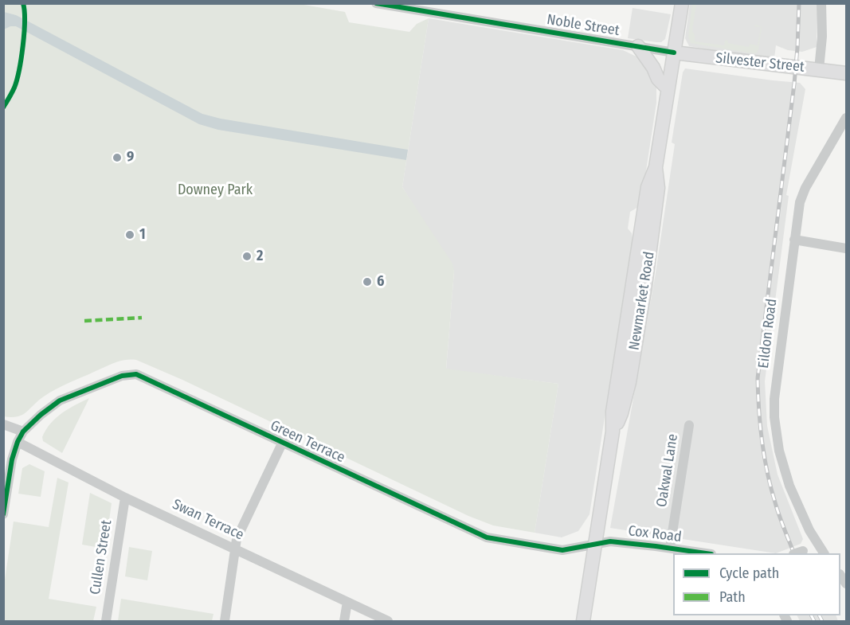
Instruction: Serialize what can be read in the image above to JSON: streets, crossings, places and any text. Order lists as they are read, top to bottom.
{
  "streets": {
    "main road": ["Silvester Street", "Newmarket Road"],
    "street": [
      "Noble Street",
      "Eildon Road",
      "Green Terrace",
      "Oakwal Lane",
      "Swan Terrace",
      "Cox Road",
      "Cullen Street"
    ]
  },
  "crossings": [
    ["Noble Street", "Silvester Street"],
    ["Noble Street", "Newmarket Road"],
    ["Silvester Street", "Newmarket Road"],
    ["Newmarket Road", "Green Terrace"],
    ["Newmarket Road", "Cox Road"],
    ["Green Terrace", "Swan Terrace"],
    ["Green Terrace", "Cox Road"],
    ["Oakwal Lane", "Cox Road"],
    ["Swan Terrace", "Cullen Street"]
  ],
  "parks": ["Downey Park"],
  "places": [
    "9",
    "1",
    "2",
    "6"
  ],
  "legend": ["Cycle path", "Path"]
}
